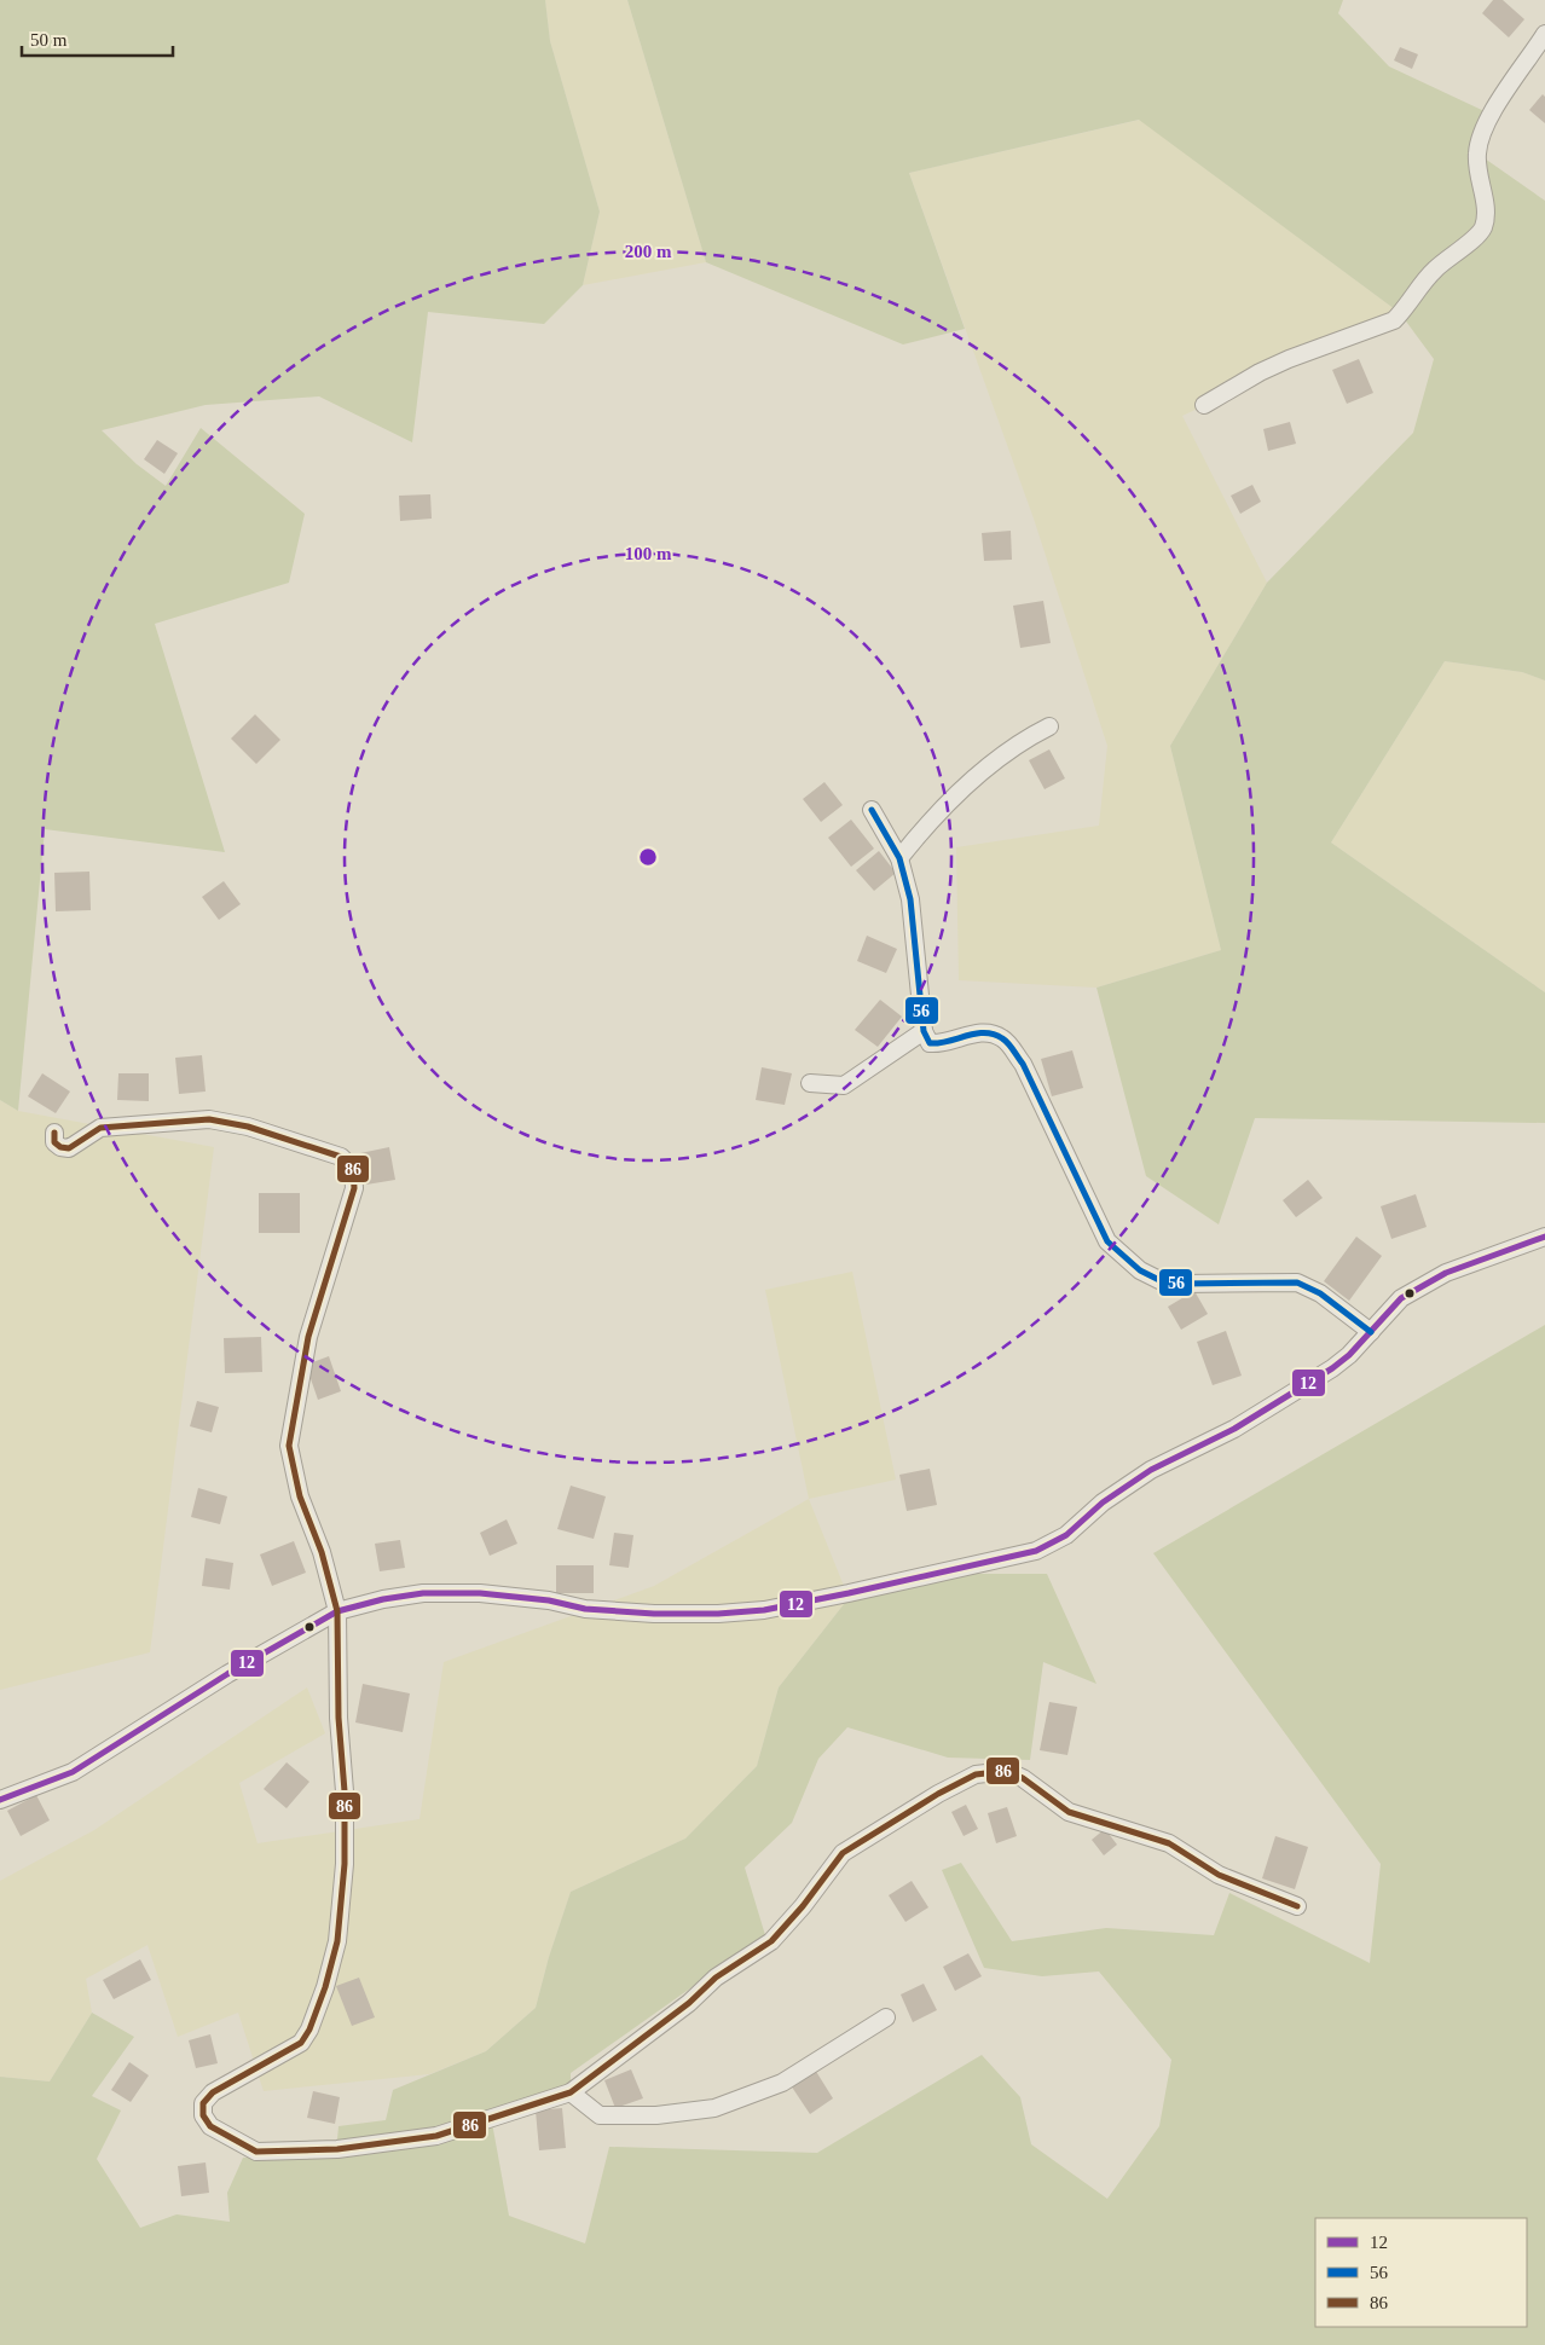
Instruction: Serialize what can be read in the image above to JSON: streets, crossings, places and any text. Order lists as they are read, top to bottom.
{
  "lines": ["transit line 56", "transit line 86", "transit line 12"],
  "legend": ["12", "56", "86"],
  "scale_bar": "50 m",
  "rings": ["200 m", "100 m"]
}
